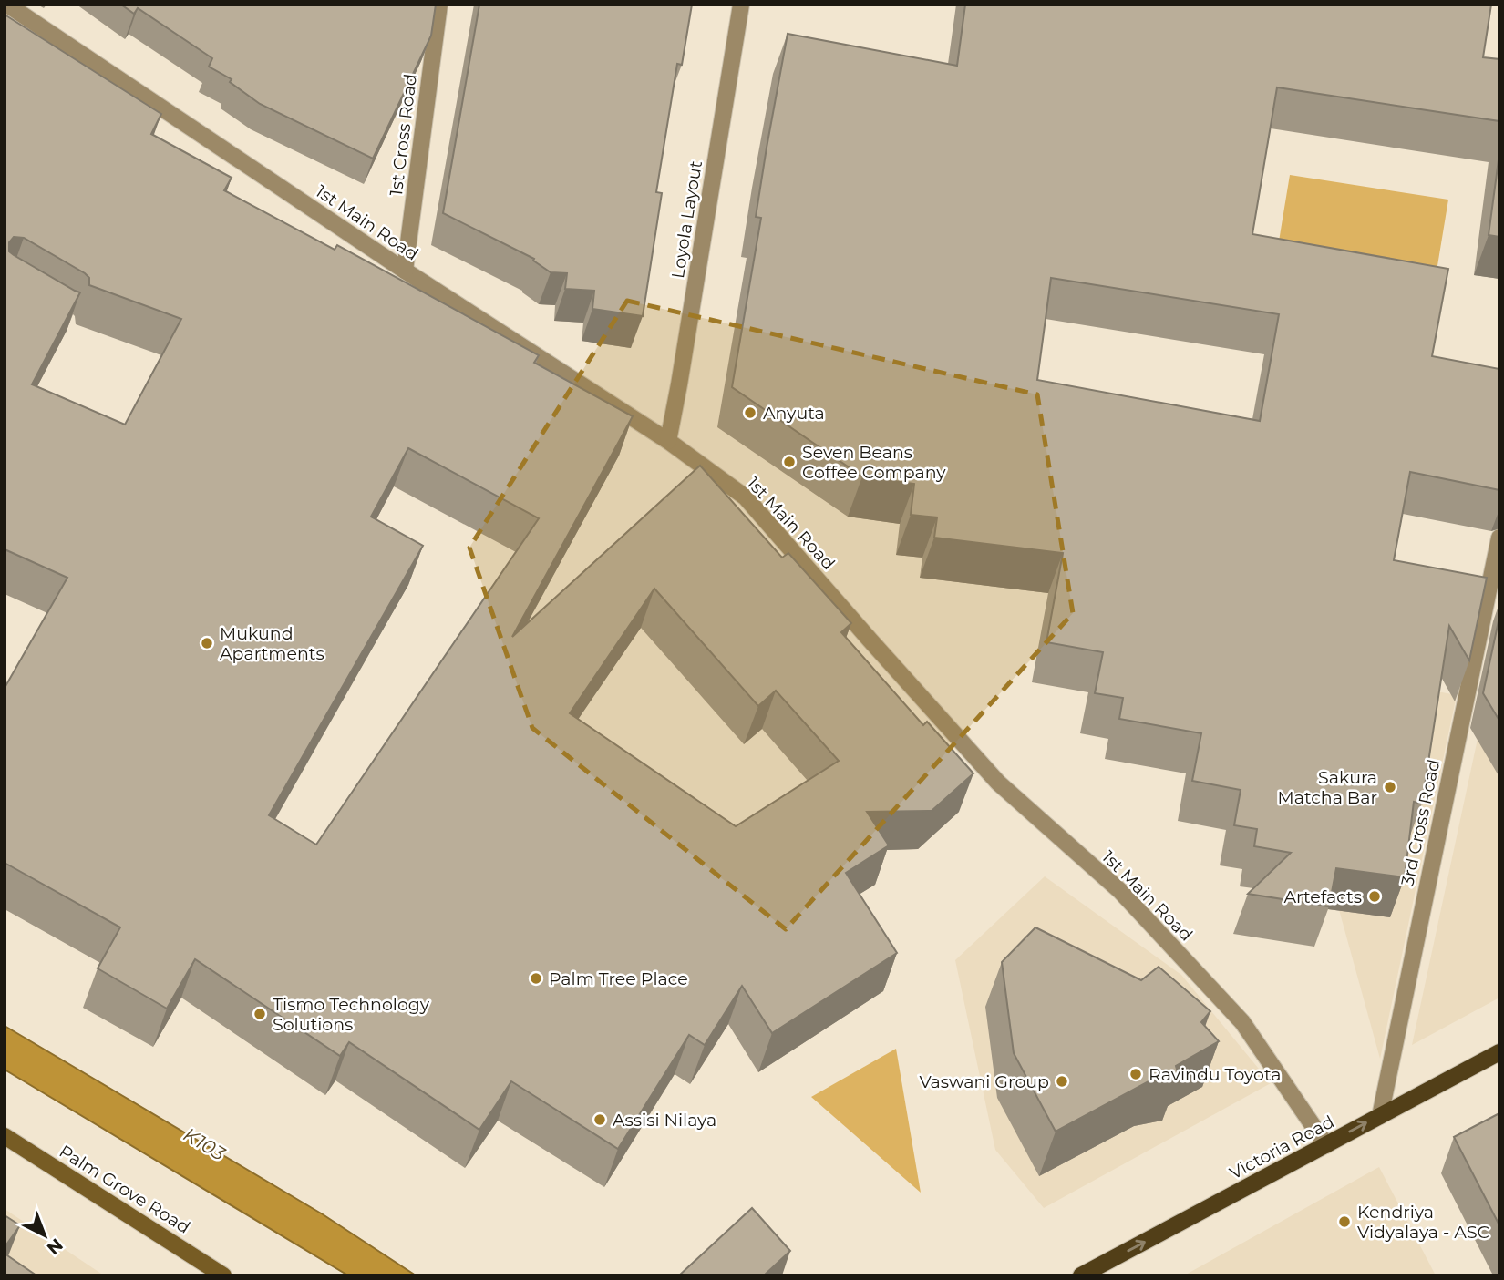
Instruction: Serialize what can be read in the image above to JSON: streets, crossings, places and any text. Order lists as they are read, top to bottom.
{
  "streets": {
    "main road": ["Victoria Road"],
    "street": [
      "1st Cross Road",
      "Loyola Layout",
      "1st Main Road",
      "3rd Cross Road",
      "Palm Grove Road"
    ]
  },
  "crossings": [
    ["1st Cross Road", "1st Main Road"],
    ["Loyola Layout", "1st Main Road"],
    ["1st Main Road", "Victoria Road"],
    ["3rd Cross Road", "Victoria Road"]
  ],
  "one_way": ["Victoria Road"],
  "water": ["K103"],
  "places": [
    "Anyuta",
    "Seven Beans Coffee Company",
    "Mukund Apartments",
    "Sakura Matcha Bar",
    "Artefacts",
    "Palm Tree Place",
    "Tismo Technology Solutions",
    "Ravindu Toyota",
    "Vaswani Group",
    "Assisi Nilaya",
    "Kendriya Vidyalaya - ASC"
  ],
  "north": "bottom right"
}
